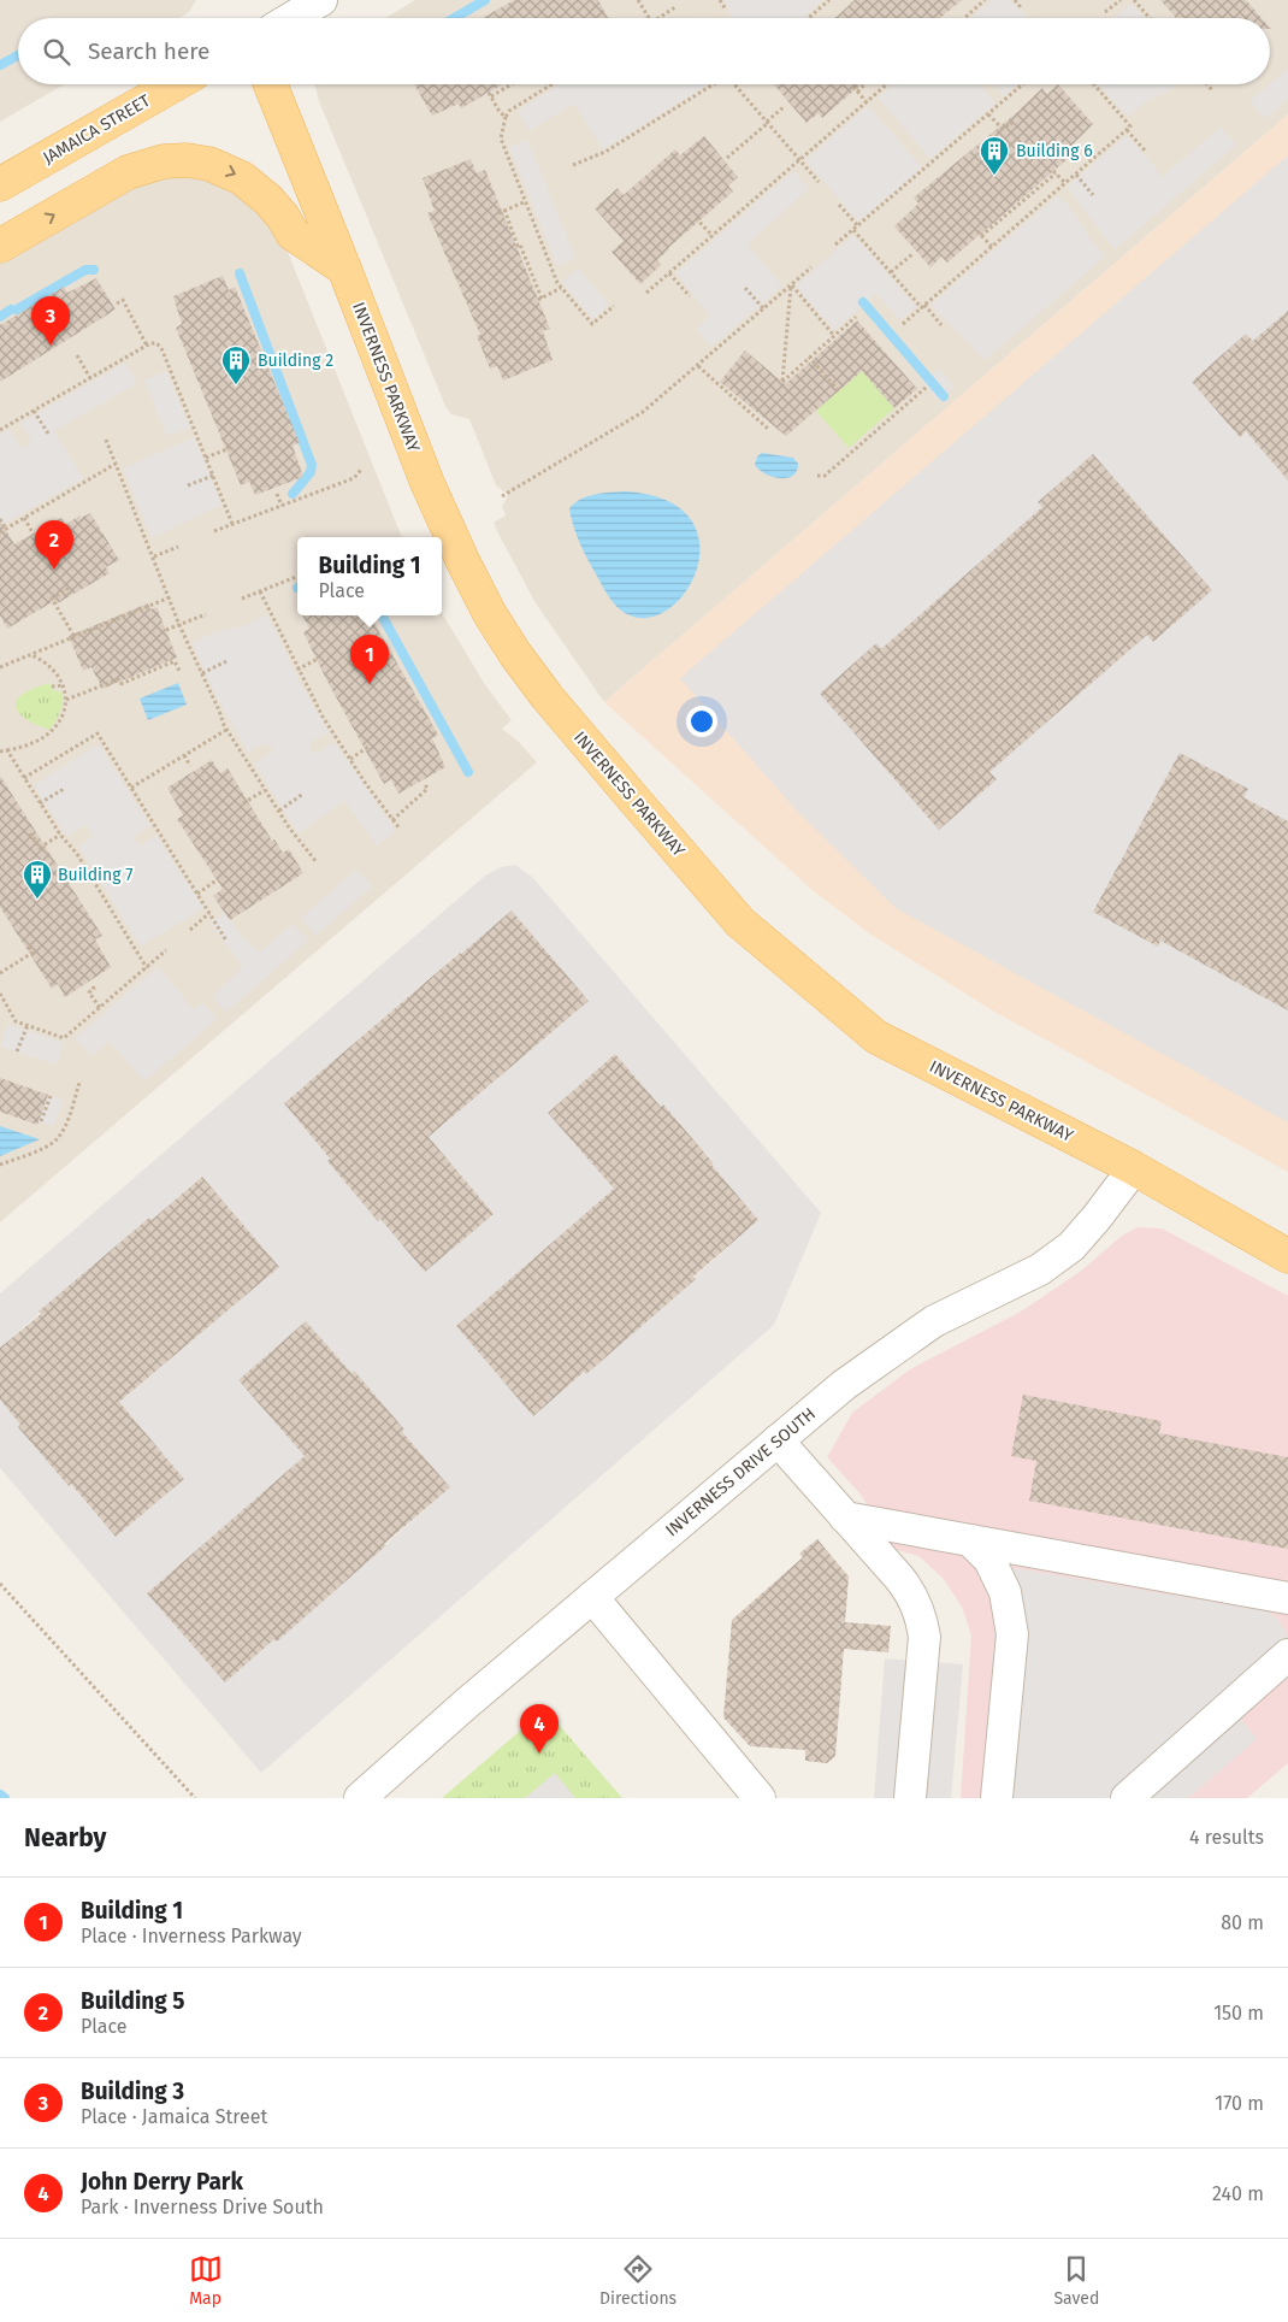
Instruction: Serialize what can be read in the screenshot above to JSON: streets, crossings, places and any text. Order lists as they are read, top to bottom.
{
  "streets": {
    "main road": ["JAMAICA STREET", "INVERNESS PARKWAY"],
    "street": ["INVERNESS DRIVE SOUTH"]
  },
  "crossings": [
    ["INVERNESS PARKWAY", "INVERNESS DRIVE SOUTH"]
  ],
  "places": {
    "building": ["Building 6", "Building 2", "Building 7"]
  },
  "page": {
    "search": "Search here",
    "pins": [
      "3",
      "2",
      "1",
      "4"
    ],
    "popup": ["Building 1", "Place"],
    "heading": ["Nearby", "4 results"],
    "list": [
      {
        "mark": "1",
        "name": "Building 1",
        "note": "Place · Inverness Parkway",
        "value": "80 m"
      },
      {
        "mark": "2",
        "name": "Building 5",
        "note": "Place",
        "value": "150 m"
      },
      {
        "mark": "3",
        "name": "Building 3",
        "note": "Place · Jamaica Street",
        "value": "170 m"
      },
      {
        "mark": "4",
        "name": "John Derry Park",
        "note": "Park · Inverness Drive South",
        "value": "240 m"
      }
    ],
    "nav": ["Map", "Directions", "Saved"]
  }
}
